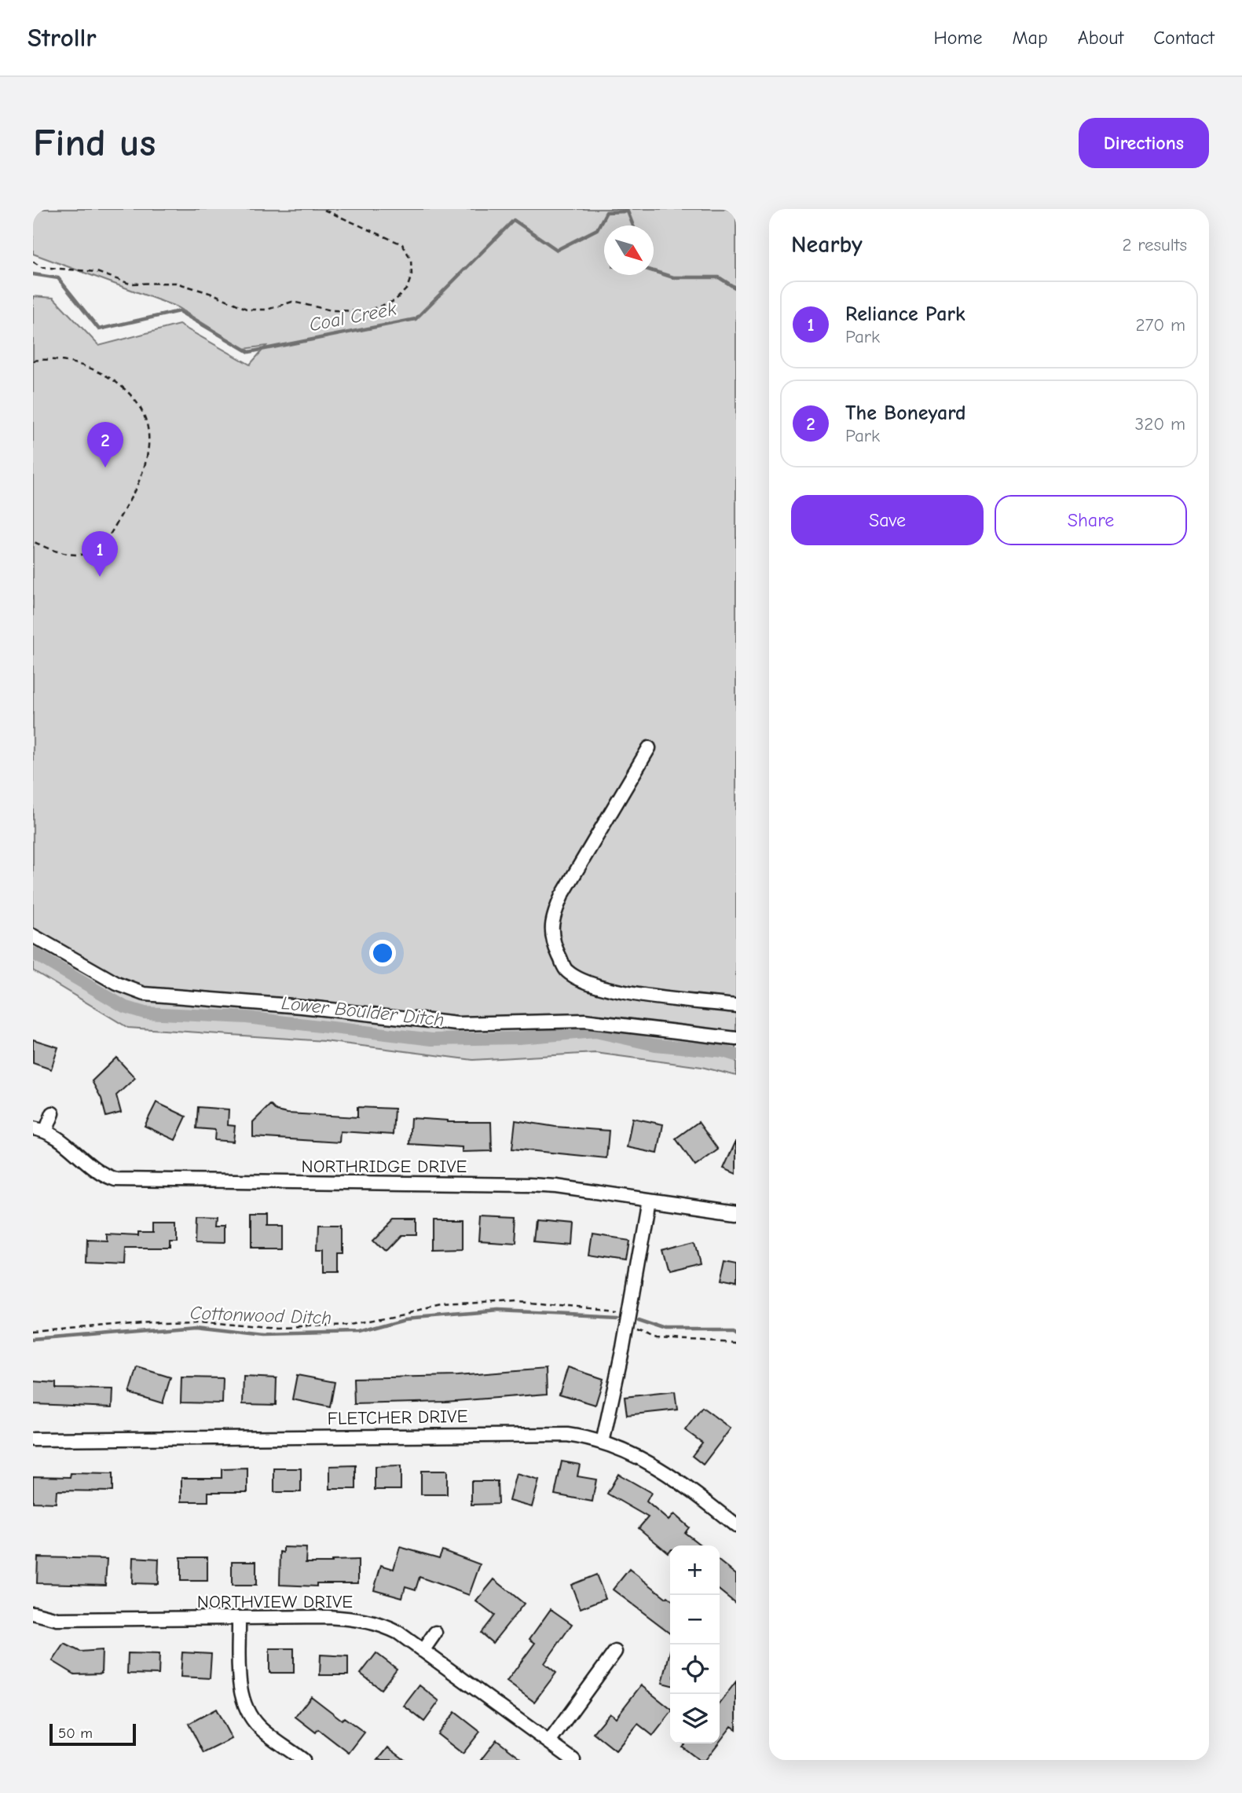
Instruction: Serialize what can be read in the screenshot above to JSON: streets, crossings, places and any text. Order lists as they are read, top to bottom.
{
  "streets": {
    "street": ["NORTHRIDGE DRIVE", "FLETCHER DRIVE", "NORTHVIEW DRIVE"]
  },
  "water": ["Coal Creek", "Lower Boulder Ditch", "Cottonwood Ditch"],
  "scale_bar": "50 m",
  "north": "bottom right",
  "page": {
    "header": "Strollr",
    "nav": [
      "Home",
      "Map",
      "About",
      "Contact"
    ],
    "buttons": [
      "Directions",
      ["Save", "Share"]
    ],
    "title": "Find us",
    "heading": ["Nearby", "2 results"],
    "list": [
      {
        "mark": "1",
        "name": "Reliance Park",
        "note": "Park",
        "value": "270 m"
      },
      {
        "mark": "2",
        "name": "The Boneyard",
        "note": "Park",
        "value": "320 m"
      }
    ],
    "pins": ["2", "1"],
    "map_buttons": ["+", "−"],
    "scale": "50 m"
  }
}
